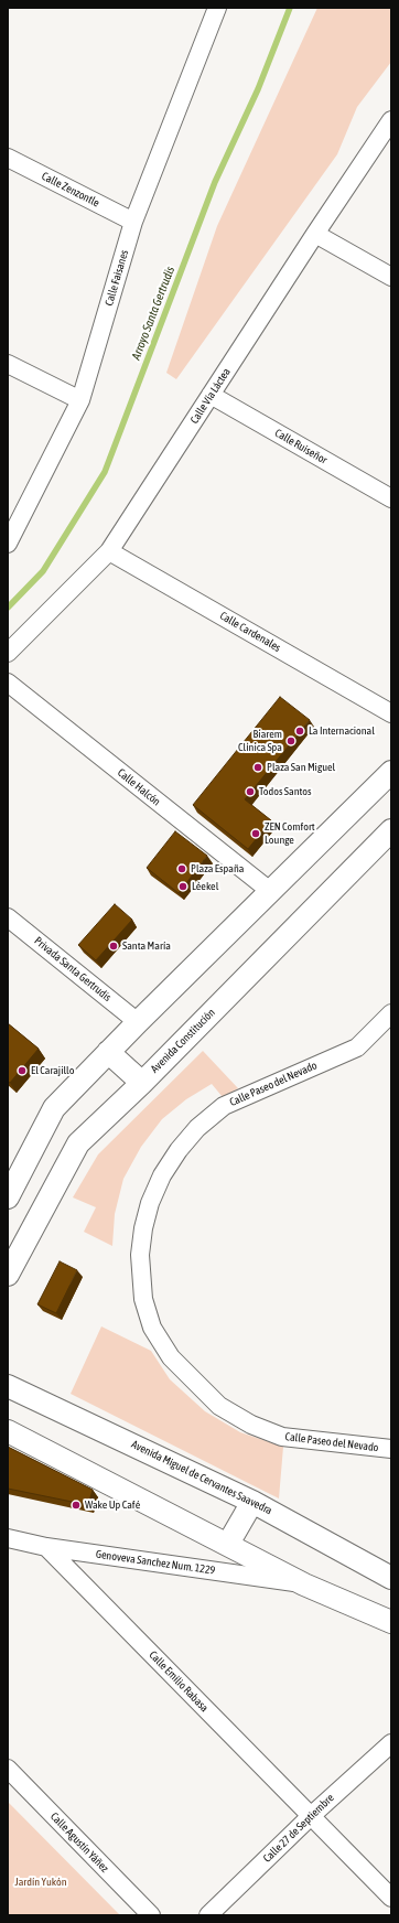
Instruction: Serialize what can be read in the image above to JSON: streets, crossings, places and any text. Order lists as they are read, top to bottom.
{
  "streets": {
    "street": [
      "Calle Zenzontle",
      "Calle Faisanes",
      "Calle Vía Láctea",
      "Calle Ruiseñor",
      "Calle Cardenales",
      "Calle Halcón",
      "Privada Santa Gertrudis",
      "Avenida Constitución",
      "Calle Paseo del Nevado",
      "Avenida Miguel de Cervantes Saavedra",
      "Genoveva Sanchez Num. 1229",
      "Calle Emilio Rabasa",
      "Calle 27 de Septiembre",
      "Calle Agustín Yáñez"
    ]
  },
  "crossings": [
    ["Calle Zenzontle", "Calle Faisanes"],
    ["Calle Vía Láctea", "Calle Ruiseñor"],
    ["Calle Vía Láctea", "Calle Cardenales"],
    ["Genoveva Sanchez Num. 1229", "Calle Emilio Rabasa"],
    ["Calle Emilio Rabasa", "Calle 27 de Septiembre"]
  ],
  "water": ["Arroyo Santa Gertrudis"],
  "parks": ["Jardín Yukón"],
  "places": [
    "La Internacional",
    "Biarem Clínica Spa",
    "Plaza San Miguel",
    "Todos Santos",
    "ZEN Comfort Lounge",
    "Plaza España",
    "Léekel",
    "Santa María",
    "El Carajillo",
    "Wake Up Café"
  ]
}
